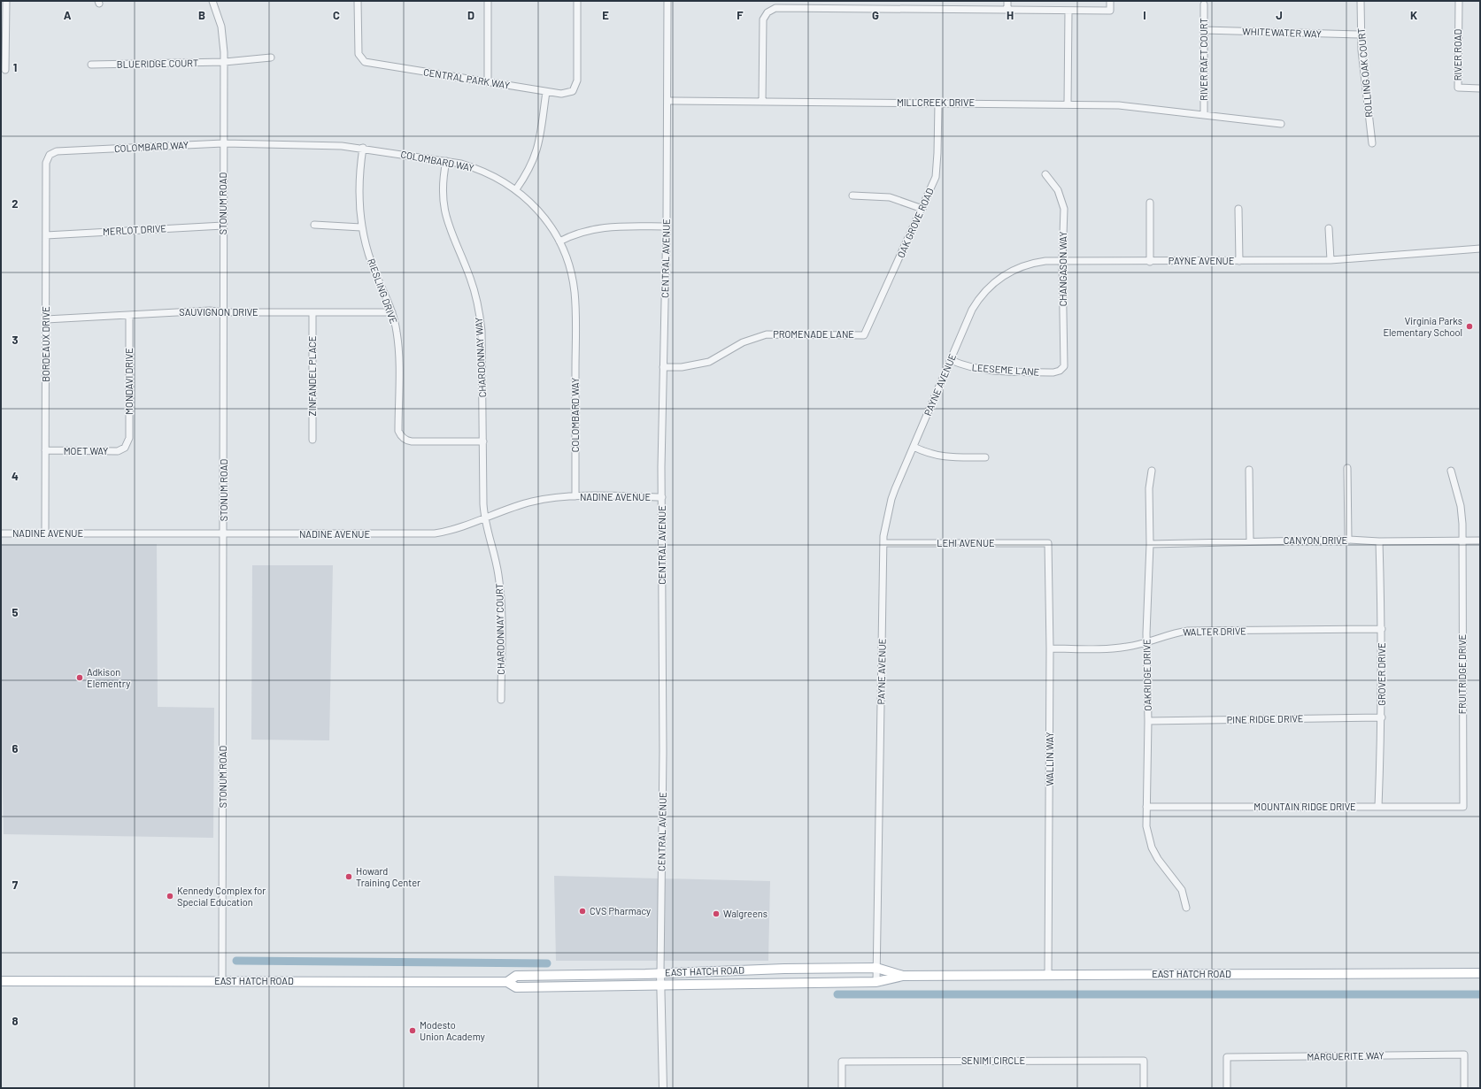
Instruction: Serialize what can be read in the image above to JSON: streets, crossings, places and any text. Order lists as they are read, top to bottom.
{
  "streets": {
    "main road": ["EAST HATCH ROAD"],
    "street": [
      "WHITEWATER WAY",
      "RIVER ROAD",
      "RIVER RAFT COURT",
      "BLUERIDGE COURT",
      "ROLLING OAK COURT",
      "CENTRAL PARK WAY",
      "MILLCREEK DRIVE",
      "COLOMBARD WAY",
      "STONUM ROAD",
      "OAK GROVE ROAD",
      "MERLOT DRIVE",
      "CENTRAL AVENUE",
      "PAYNE AVENUE",
      "CHANGASON WAY",
      "RIESLING DRIVE",
      "SAUVIGNON DRIVE",
      "PROMENADE LANE",
      "BORDEAUX DRIVE",
      "CHARDONNAY WAY",
      "LEESEME LANE",
      "ZINFANDEL PLACE",
      "MONDAVI DRIVE",
      "MOET WAY",
      "NADINE AVENUE",
      "CANYON DRIVE",
      "LEHI AVENUE",
      "CHARDONNAY COURT",
      "WALTER DRIVE",
      "GROVER DRIVE",
      "FRUITRIDGE DRIVE",
      "OAKRIDGE DRIVE",
      "PINE RIDGE DRIVE",
      "WALLIN WAY",
      "MOUNTAIN RIDGE DRIVE",
      "MARGUERITE WAY",
      "SENIMI CIRCLE"
    ]
  },
  "crossings": [
    ["WHITEWATER WAY", "RIVER RAFT COURT"],
    ["WHITEWATER WAY", "ROLLING OAK COURT"],
    ["RIVER RAFT COURT", "MILLCREEK DRIVE"],
    ["BLUERIDGE COURT", "STONUM ROAD"],
    ["MILLCREEK DRIVE", "OAK GROVE ROAD"],
    ["MILLCREEK DRIVE", "CENTRAL AVENUE"],
    ["COLOMBARD WAY", "STONUM ROAD"],
    ["COLOMBARD WAY", "RIESLING DRIVE"],
    ["COLOMBARD WAY", "BORDEAUX DRIVE"],
    ["COLOMBARD WAY", "CHARDONNAY WAY"],
    ["COLOMBARD WAY", "NADINE AVENUE"],
    ["STONUM ROAD", "MERLOT DRIVE"],
    ["STONUM ROAD", "SAUVIGNON DRIVE"],
    ["STONUM ROAD", "NADINE AVENUE"],
    ["STONUM ROAD", "EAST HATCH ROAD"],
    ["OAK GROVE ROAD", "PROMENADE LANE"],
    ["MERLOT DRIVE", "BORDEAUX DRIVE"],
    ["CENTRAL AVENUE", "PROMENADE LANE"],
    ["CENTRAL AVENUE", "NADINE AVENUE"],
    ["CENTRAL AVENUE", "EAST HATCH ROAD"],
    ["PAYNE AVENUE", "CHANGASON WAY"],
    ["PAYNE AVENUE", "LEESEME LANE"],
    ["PAYNE AVENUE", "LEHI AVENUE"],
    ["PAYNE AVENUE", "EAST HATCH ROAD"],
    ["CHANGASON WAY", "LEESEME LANE"],
    ["RIESLING DRIVE", "SAUVIGNON DRIVE"],
    ["RIESLING DRIVE", "CHARDONNAY WAY"],
    ["SAUVIGNON DRIVE", "BORDEAUX DRIVE"],
    ["SAUVIGNON DRIVE", "ZINFANDEL PLACE"],
    ["SAUVIGNON DRIVE", "MONDAVI DRIVE"],
    ["BORDEAUX DRIVE", "MOET WAY"],
    ["BORDEAUX DRIVE", "NADINE AVENUE"],
    ["CHARDONNAY WAY", "NADINE AVENUE"],
    ["CHARDONNAY WAY", "CHARDONNAY COURT"],
    ["MONDAVI DRIVE", "MOET WAY"],
    ["NADINE AVENUE", "CHARDONNAY COURT"],
    ["CANYON DRIVE", "GROVER DRIVE"],
    ["CANYON DRIVE", "FRUITRIDGE DRIVE"],
    ["CANYON DRIVE", "OAKRIDGE DRIVE"],
    ["LEHI AVENUE", "WALLIN WAY"],
    ["WALTER DRIVE", "GROVER DRIVE"],
    ["WALTER DRIVE", "OAKRIDGE DRIVE"],
    ["WALTER DRIVE", "WALLIN WAY"],
    ["GROVER DRIVE", "PINE RIDGE DRIVE"],
    ["GROVER DRIVE", "MOUNTAIN RIDGE DRIVE"],
    ["FRUITRIDGE DRIVE", "MOUNTAIN RIDGE DRIVE"],
    ["OAKRIDGE DRIVE", "PINE RIDGE DRIVE"],
    ["OAKRIDGE DRIVE", "MOUNTAIN RIDGE DRIVE"],
    ["WALLIN WAY", "EAST HATCH ROAD"]
  ],
  "places": [
    "Virginia Parks Elementary School",
    "Adkison Elementry",
    "Howard Training Center",
    "Kennedy Complex for Special Education",
    "CVS Pharmacy",
    "Walgreens",
    "Modesto Union Academy"
  ],
  "grid": {
    "columns": [
      "A",
      "B",
      "C",
      "D",
      "E",
      "F",
      "G",
      "H",
      "I",
      "J",
      "K"
    ],
    "rows": [
      "1",
      "2",
      "3",
      "4",
      "5",
      "6",
      "7",
      "8"
    ]
  }
}
